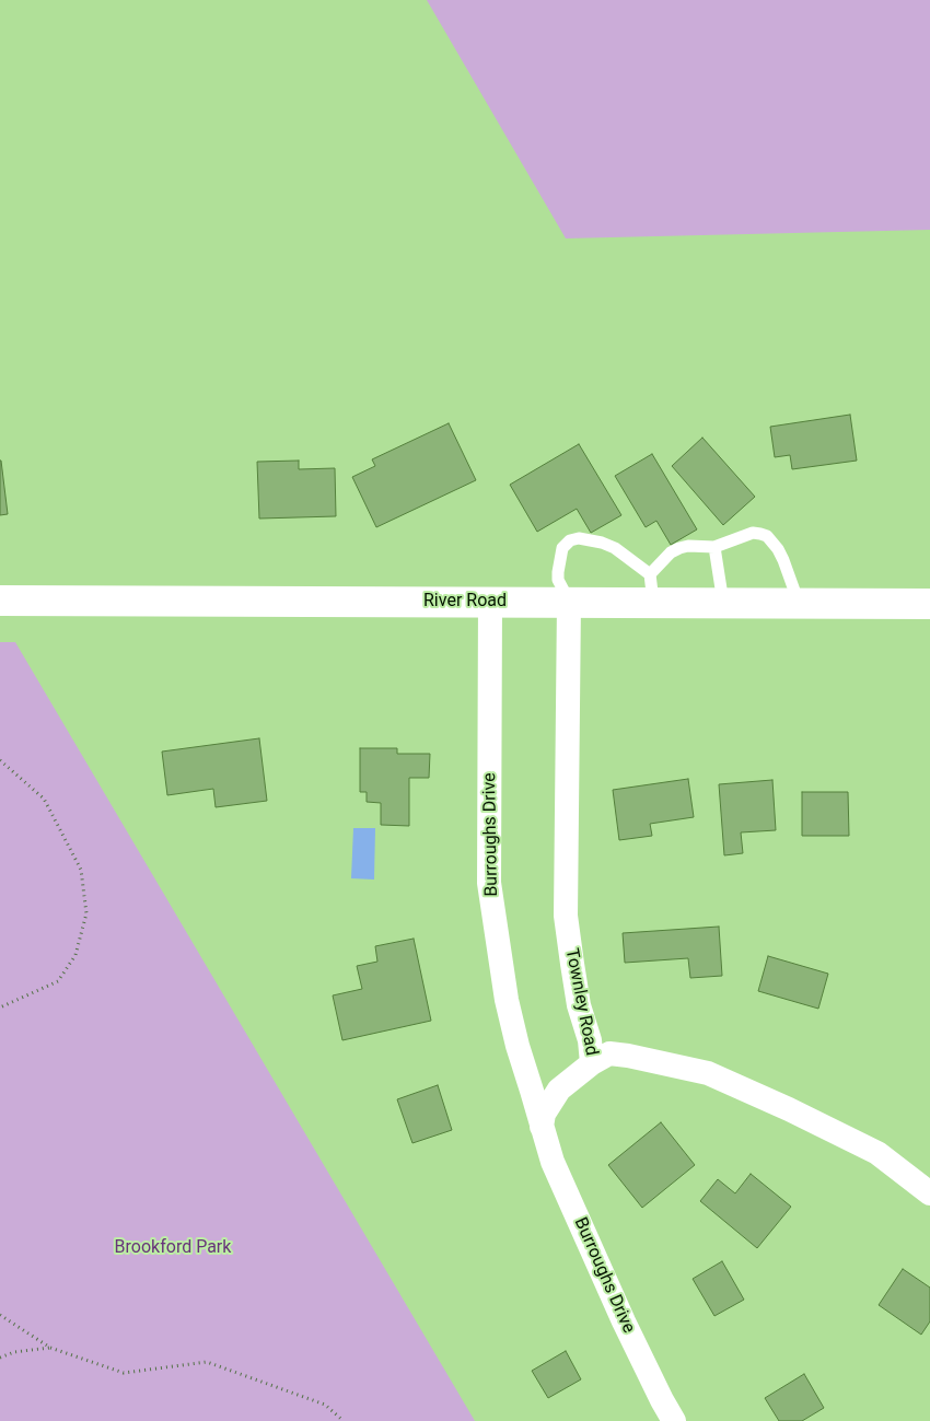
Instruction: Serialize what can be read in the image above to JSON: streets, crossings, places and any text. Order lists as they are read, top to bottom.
{
  "streets": {
    "street": ["River Road", "Burroughs Drive", "Townley Road"]
  },
  "crossings": [
    ["River Road", "Burroughs Drive"],
    ["River Road", "Townley Road"]
  ],
  "parks": ["Brookford Park"]
}
